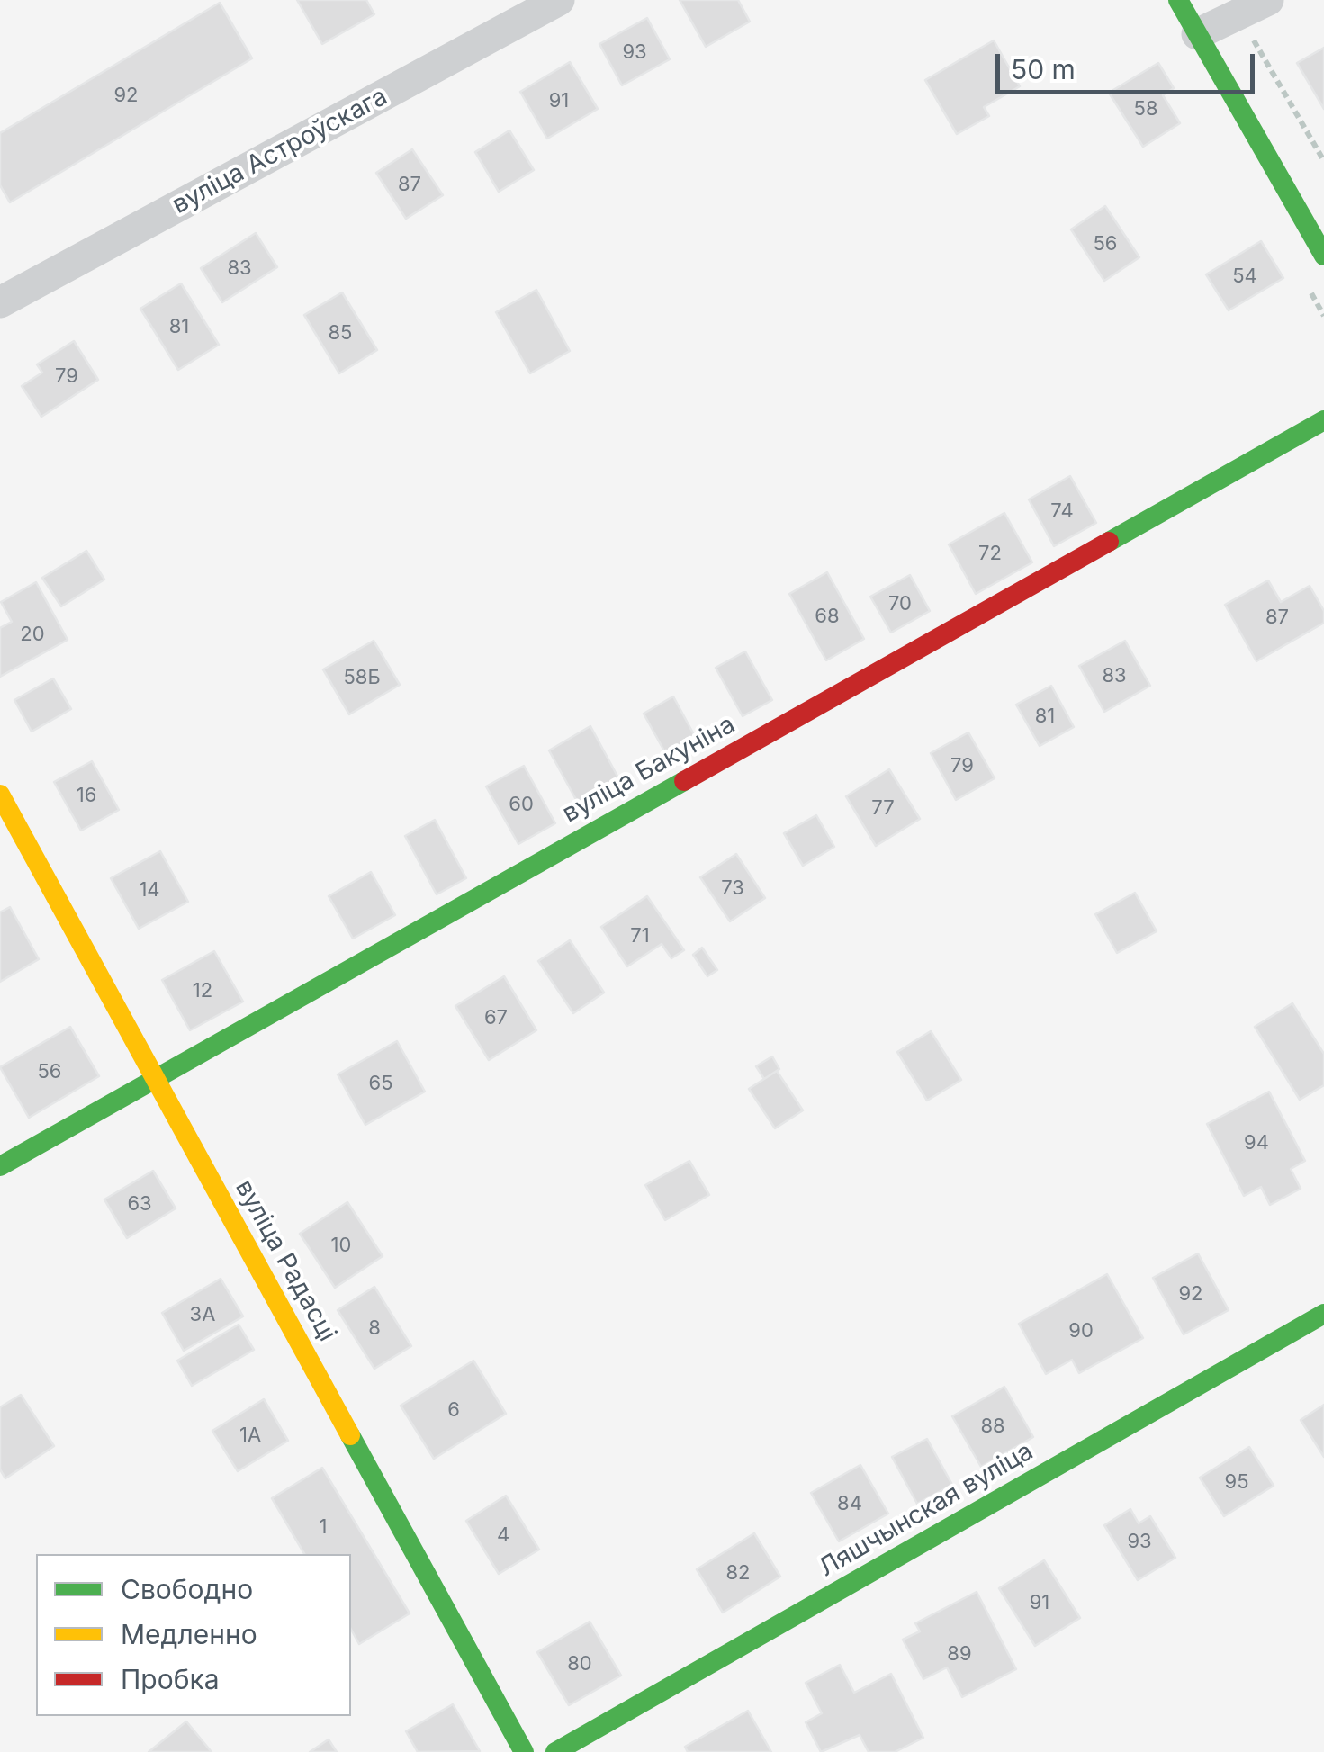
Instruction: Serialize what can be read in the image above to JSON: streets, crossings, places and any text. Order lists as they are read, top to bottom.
{
  "streets": {
    "street": [
      "вуліца Астроўскага",
      "вуліца Бакуніна",
      "вуліца Радасці",
      "Ляшчынская вуліца"
    ]
  },
  "crossings": [
    ["вуліца Бакуніна", "вуліца Радасці"]
  ],
  "house_numbers": [
    "93",
    "92",
    "91",
    "58",
    "87",
    "56",
    "83",
    "54",
    "81",
    "85",
    "79",
    "74",
    "72",
    "70",
    "68",
    "87",
    "20",
    "83",
    "58Б",
    "81",
    "79",
    "16",
    "60",
    "77",
    "73",
    "14",
    "71",
    "12",
    "67",
    "56",
    "65",
    "94",
    "63",
    "10",
    "92",
    "3А",
    "8",
    "90",
    "6",
    "88",
    "1А",
    "95",
    "84",
    "1",
    "4",
    "93",
    "82",
    "91",
    "89",
    "80"
  ],
  "legend": ["Свободно", "Медленно", "Пробка"],
  "scale_bar": "50 m"
}
